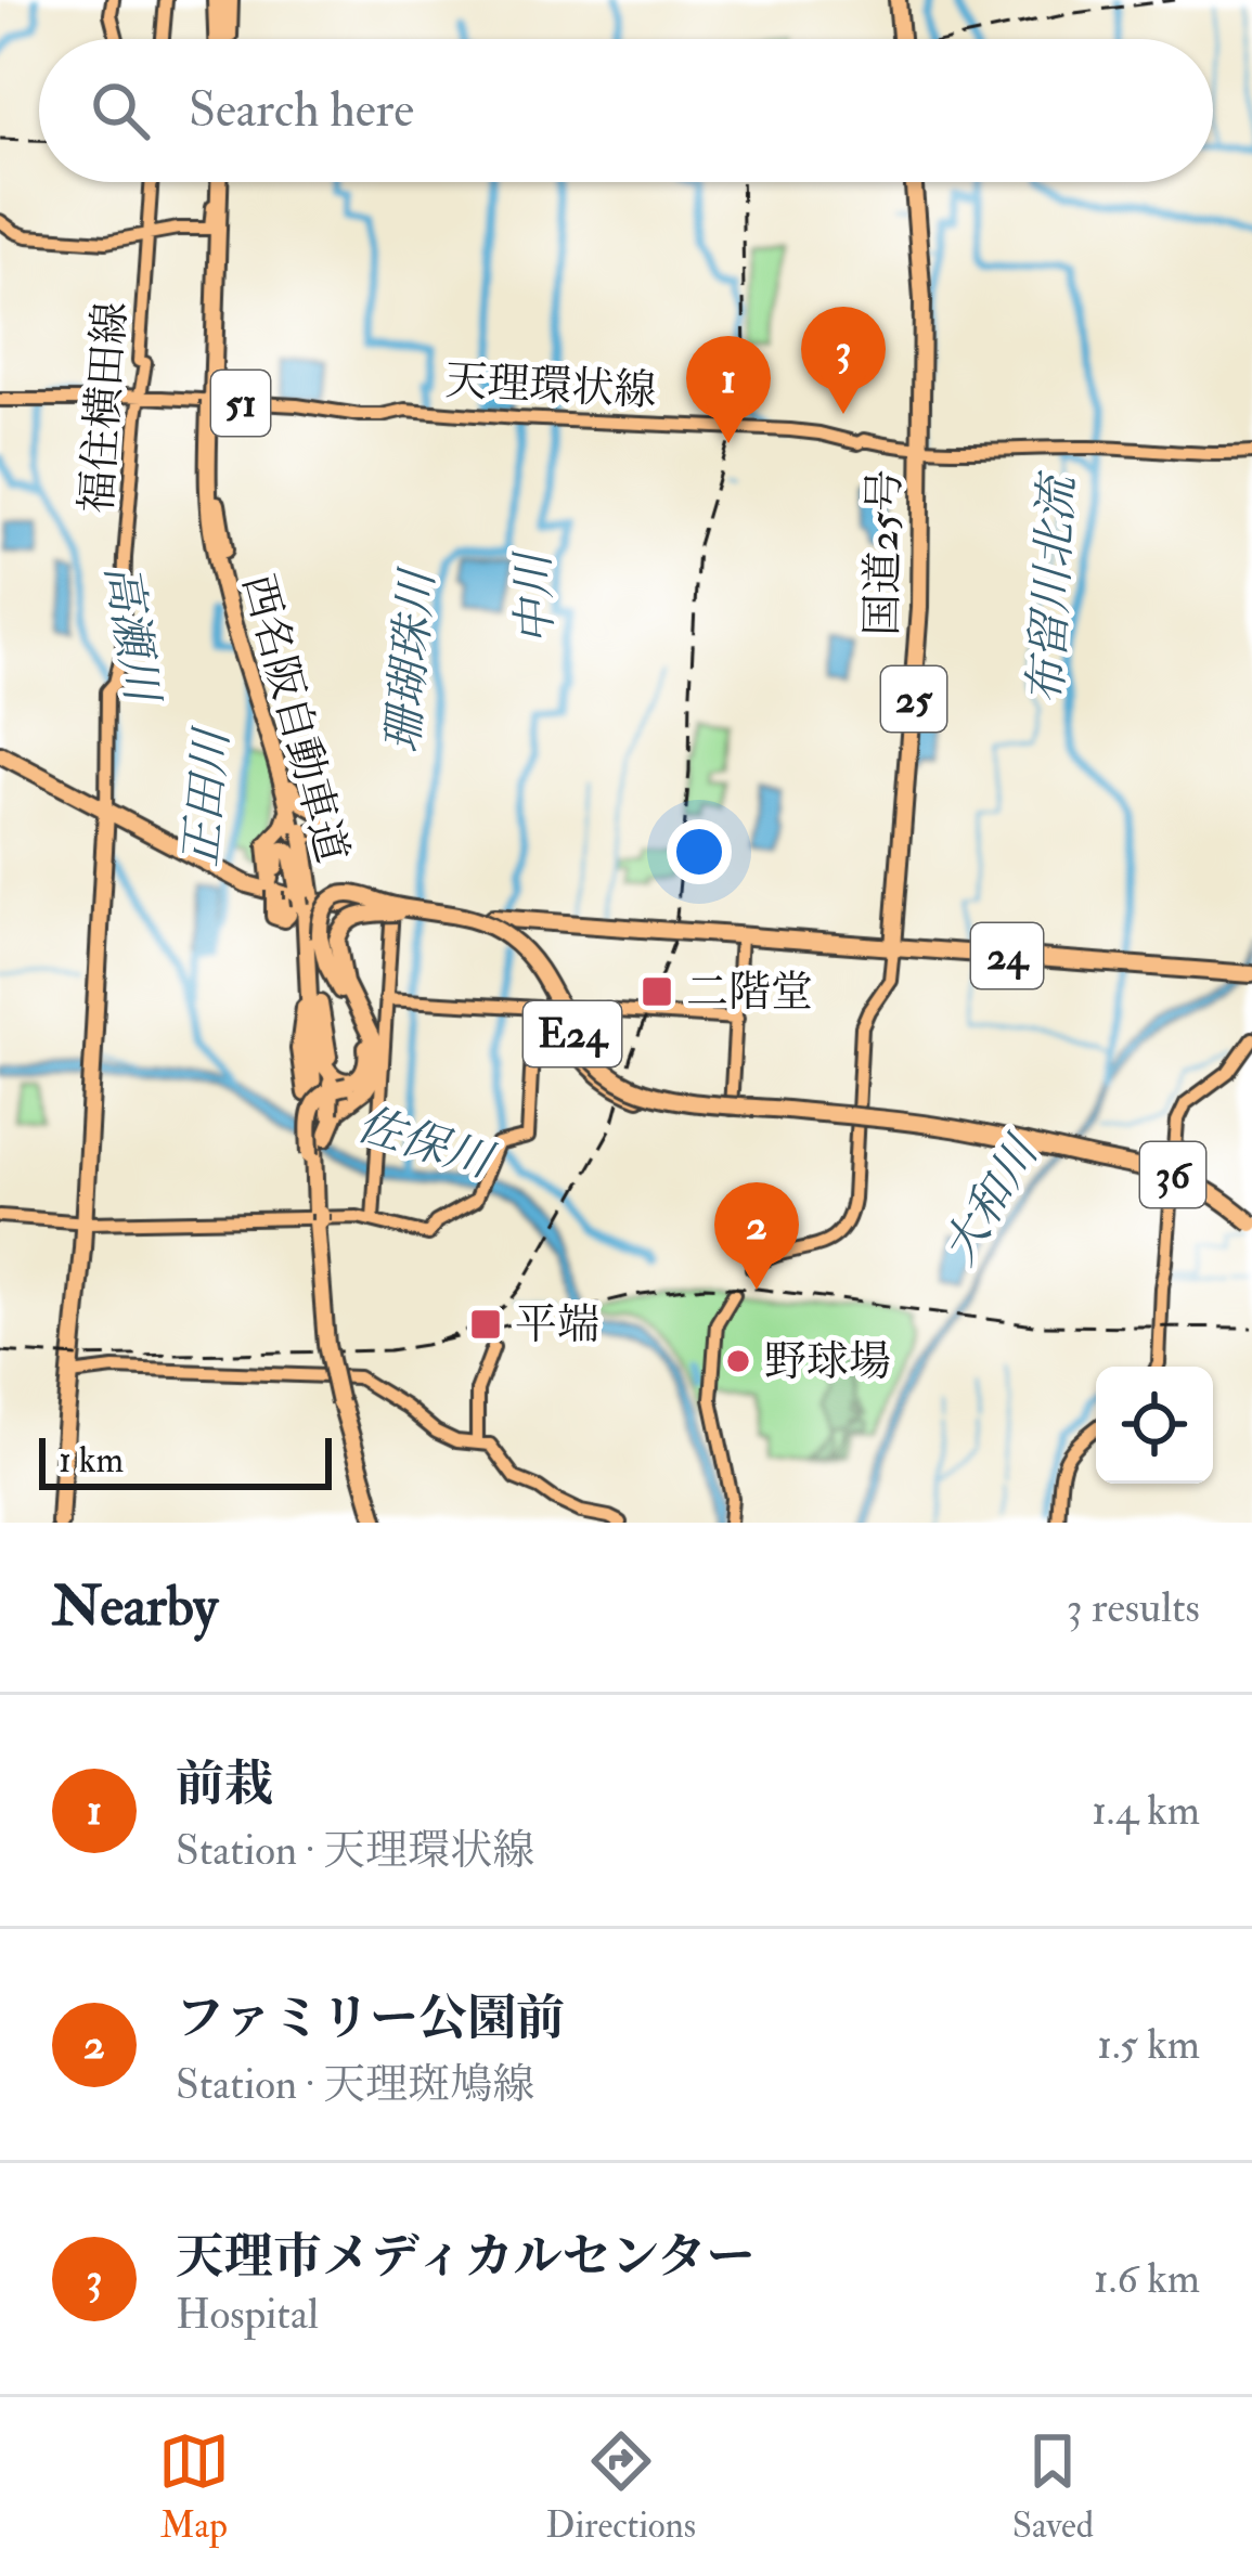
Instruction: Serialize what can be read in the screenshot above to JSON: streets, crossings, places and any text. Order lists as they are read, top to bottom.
{
  "streets": {
    "highway": [
      "国道25号",
      "25",
      "西名阪自動車道",
      "24",
      "E24"
    ],
    "main road": [
      "天理環状線",
      "51",
      "福住横田線",
      "36"
    ]
  },
  "crossings": [
    ["天理環状線", "福住横田線"],
    ["天理環状線", "国道25号"],
    ["福住横田線", "24"],
    ["国道25号", "24"],
    ["西名阪自動車道", "24"],
    ["24", "E24"]
  ],
  "water": [
    "布留川北流",
    "中川",
    "高瀬川",
    "珊瑚珠川",
    "正田川",
    "佐保川",
    "大和川"
  ],
  "places": {
    "transit": ["二階堂", "平端"],
    "other": ["野球場"]
  },
  "scale_bar": "1 km",
  "page": {
    "search": "Search here",
    "pins": ["3", "1", "2"],
    "scale": "1 km",
    "heading": ["Nearby", "3 results"],
    "list": [
      {
        "mark": "1",
        "name": "前栽",
        "note": "Station · 天理環状線",
        "value": "1.4 km"
      },
      {
        "mark": "2",
        "name": "ファミリー公園前",
        "note": "Station · 天理斑鳩線",
        "value": "1.5 km"
      },
      {
        "mark": "3",
        "name": "天理市メディカルセンター",
        "note": "Hospital",
        "value": "1.6 km"
      }
    ],
    "nav": ["Map", "Directions", "Saved"]
  }
}
